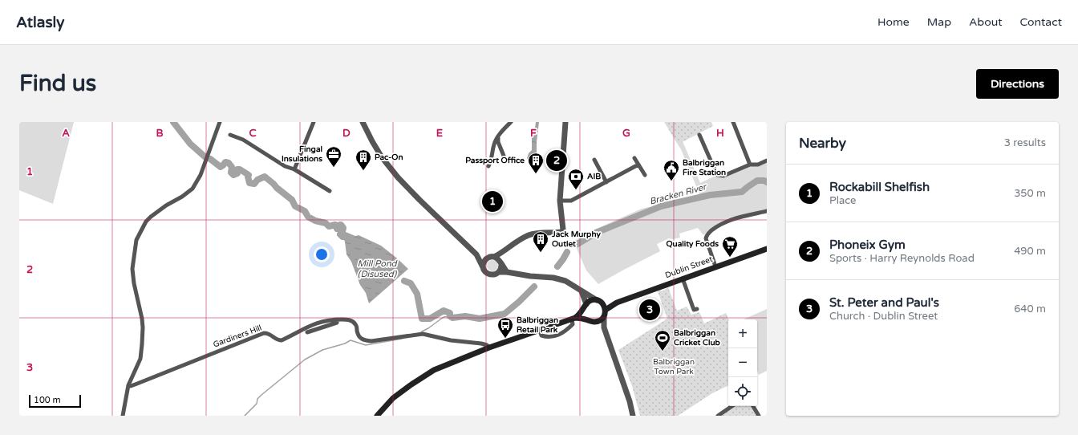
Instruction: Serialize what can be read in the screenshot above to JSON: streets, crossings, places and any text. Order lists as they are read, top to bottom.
{
  "streets": {
    "main road": ["Dublin Street"],
    "street": ["Gardiners Hill"]
  },
  "water": ["Bracken River", "Mill Pond (Disused)"],
  "parks": ["Balbriggan Town Park"],
  "places": {
    "office": ["Fingal Insulations"],
    "building": ["Pac-On", "Passport Office", "Jack Murphy Outlet"],
    "public building": ["Balbriggan Fire Station"],
    "bank": ["AIB"],
    "supermarket": ["Quality Foods"],
    "bus stop": ["Balbriggan Retail Park"],
    "sports": ["Balbriggan Cricket Club"]
  },
  "scale_bar": "100 m",
  "page": {
    "header": "Atlasly",
    "nav": [
      "Home",
      "Map",
      "About",
      "Contact"
    ],
    "buttons": "Directions",
    "title": "Find us",
    "heading": ["Nearby", "3 results"],
    "pins": ["2", "1", "3"],
    "list": [
      {
        "mark": "1",
        "name": "Rockabill Shelfish",
        "note": "Place",
        "value": "350 m"
      },
      {
        "mark": "2",
        "name": "Phoneix Gym",
        "note": "Sports · Harry Reynolds Road",
        "value": "490 m"
      },
      {
        "mark": "3",
        "name": "St. Peter and Paul's",
        "note": "Church · Dublin Street",
        "value": "640 m"
      }
    ],
    "map_buttons": ["+", "−"],
    "scale": "100 m"
  },
  "grid": {
    "columns": [
      "A",
      "B",
      "C",
      "D",
      "E",
      "F",
      "G",
      "H"
    ],
    "rows": ["1", "2", "3"]
  }
}
